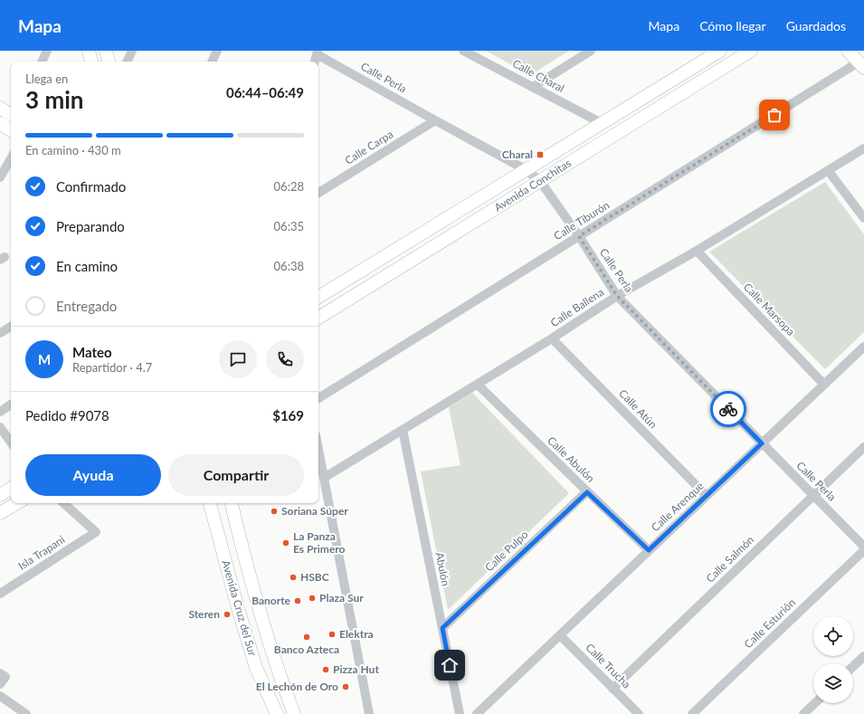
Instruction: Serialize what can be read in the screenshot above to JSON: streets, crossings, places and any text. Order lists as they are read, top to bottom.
{
  "streets": {
    "street": [
      "Calle Charal",
      "Calle Perla",
      "Calle Carpa",
      "Avenida Conchitas",
      "Calle Tiburón",
      "Calle Ballena",
      "Calle Marsopa",
      "Calle Atún",
      "Calle Abulón",
      "Calle Arenque",
      "Calle Pulpo",
      "Isla Trapani",
      "Calle Salmón",
      "Abulón",
      "Avenida Cruz del Sur",
      "Calle Esturión",
      "Calle Trucha"
    ]
  },
  "crossings": [
    ["Calle Charal", "Avenida Conchitas"],
    ["Calle Perla", "Calle Carpa"],
    ["Calle Perla", "Avenida Conchitas"],
    ["Calle Perla", "Calle Tiburón"],
    ["Calle Perla", "Calle Ballena"],
    ["Calle Perla", "Calle Arenque"],
    ["Calle Perla", "Calle Salmón"],
    ["Calle Ballena", "Calle Marsopa"],
    ["Calle Ballena", "Calle Atún"],
    ["Calle Ballena", "Calle Abulón"],
    ["Calle Ballena", "Abulón"],
    ["Calle Marsopa", "Calle Arenque"],
    ["Calle Atún", "Calle Arenque"],
    ["Calle Abulón", "Calle Arenque"],
    ["Calle Abulón", "Calle Pulpo"],
    ["Calle Arenque", "Calle Trucha"],
    ["Calle Pulpo", "Abulón"],
    ["Calle Salmón", "Calle Trucha"]
  ],
  "places": {
    "transit": ["Charal"],
    "other": [
      "Soriana Súper",
      "La Panza Es Primero",
      "HSBC",
      "Plaza Sur",
      "Banorte",
      "Steren",
      "Elektra",
      "Banco Azteca",
      "Pizza Hut",
      "El Lechón de Oro"
    ]
  },
  "page": {
    "header": "Mapa",
    "nav": ["Mapa", "Cómo llegar", "Guardados"],
    "heading": ["3 min", "Llega en", "06:44–06:49"],
    "panel": [
      "Mateo",
      "Repartidor · 4.7",
      "Pedido #9078",
      "$169"
    ],
    "bar": "En camino · 430 m",
    "list": [
      ["Confirmado", "06:28"],
      ["Preparando", "06:35"],
      ["En camino", "06:38"],
      "Entregado"
    ],
    "round": "M",
    "buttons": ["Ayuda", "Compartir"]
  }
}
